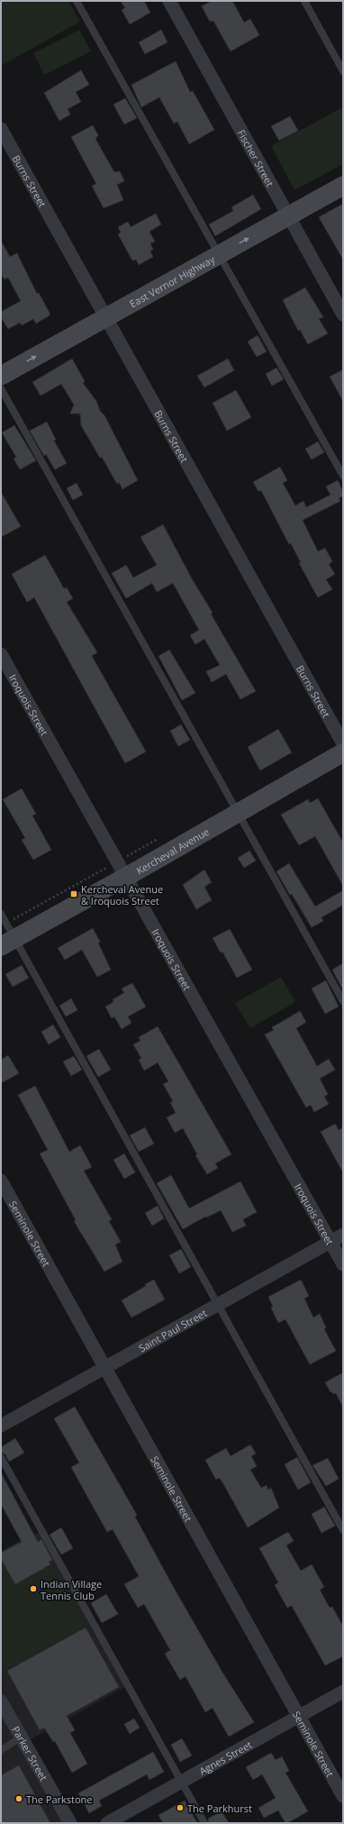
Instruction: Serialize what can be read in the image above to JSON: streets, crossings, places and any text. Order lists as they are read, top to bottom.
{
  "streets": {
    "street": [
      "Fischer Street",
      "Burns Street",
      "East Vernor Highway",
      "Iroquois Street",
      "Kercheval Avenue",
      "Seminole Street",
      "Saint Paul Street",
      "Parker Street",
      "Agnes Street"
    ]
  },
  "crossings": [
    ["Fischer Street", "East Vernor Highway"],
    ["Burns Street", "East Vernor Highway"],
    ["Iroquois Street", "Kercheval Avenue"],
    ["Iroquois Street", "Saint Paul Street"],
    ["Seminole Street", "Saint Paul Street"],
    ["Seminole Street", "Agnes Street"]
  ],
  "one_way": ["East Vernor Highway"],
  "places": {
    "transit": ["Kercheval Avenue & Iroquois Street"],
    "other": ["Indian Village Tennis Club", "The Parkstone", "The Parkhurst"]
  }
}
